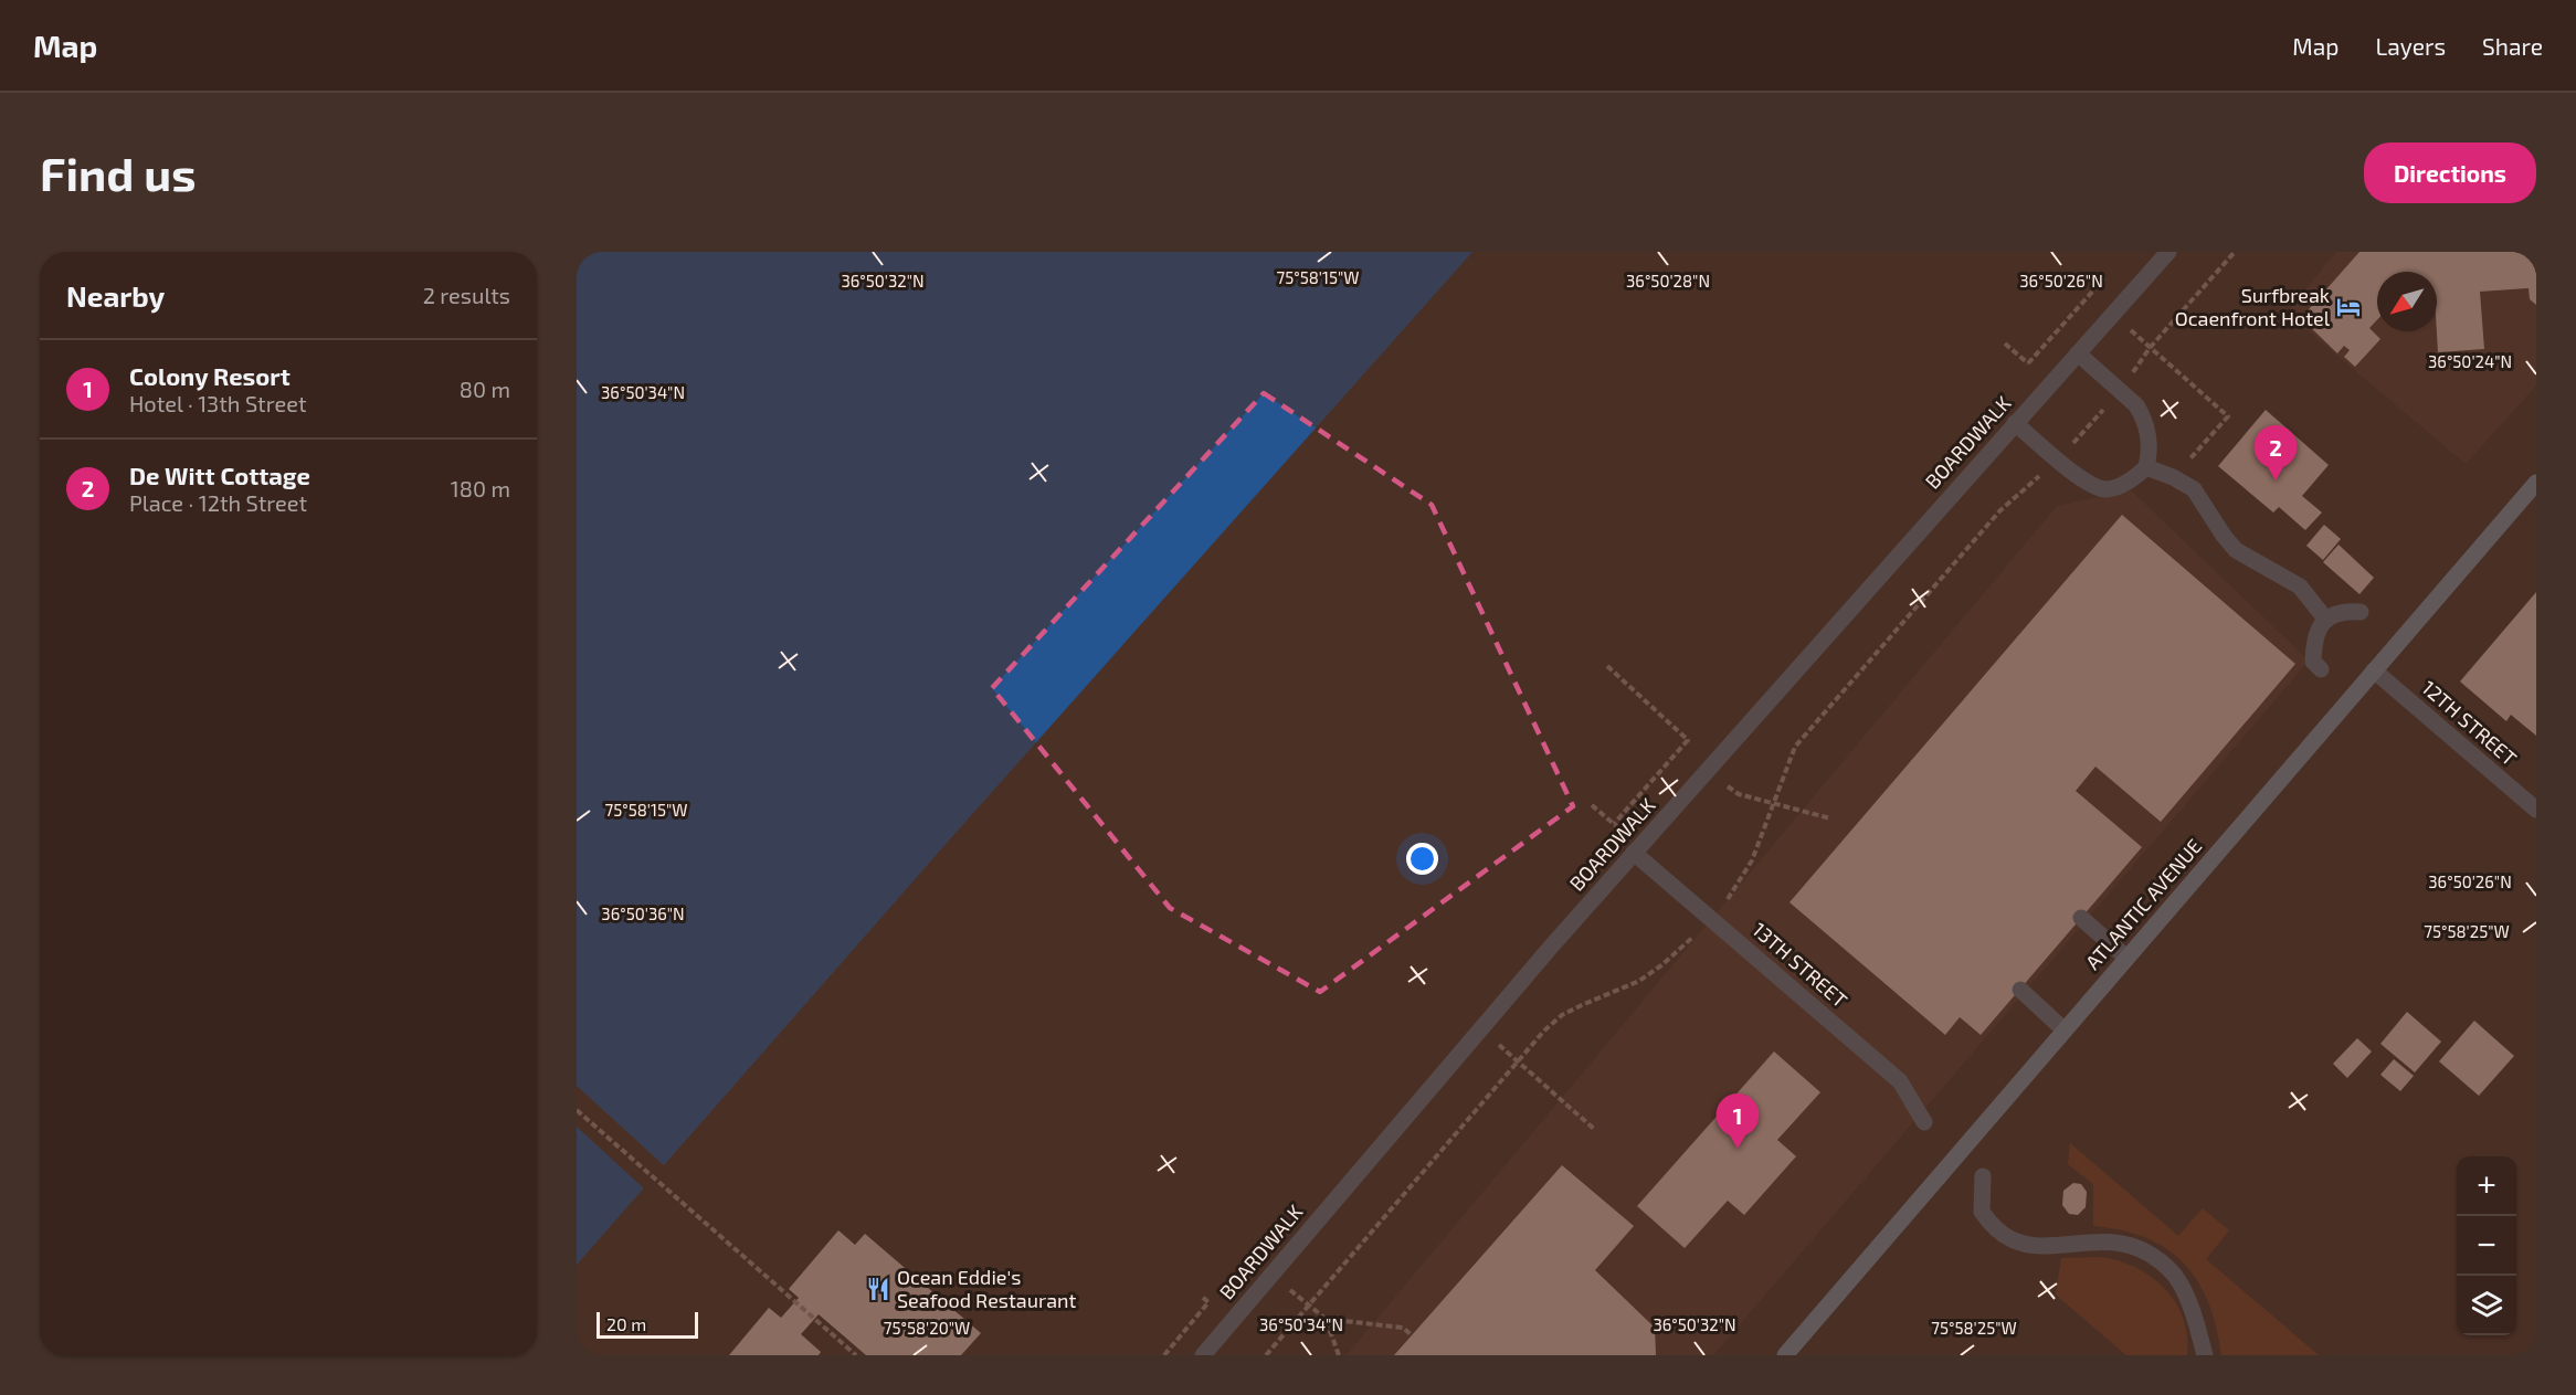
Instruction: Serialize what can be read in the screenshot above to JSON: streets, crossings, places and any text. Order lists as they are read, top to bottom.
{
  "streets": {
    "main road": ["ATLANTIC AVENUE"],
    "street": ["BOARDWALK", "12TH STREET", "13TH STREET"]
  },
  "crossings": [
    ["BOARDWALK", "13TH STREET"],
    ["12TH STREET", "ATLANTIC AVENUE"]
  ],
  "places": {
    "hotel": ["Surfbreak Ocaenfront Hotel"],
    "restaurant": ["Ocean Eddie's Seafood Restaurant"]
  },
  "scale_bar": "20 m",
  "north": "bottom left",
  "page": {
    "header": "Map",
    "nav": ["Map", "Layers", "Share"],
    "buttons": "Directions",
    "title": "Find us",
    "heading": ["Nearby", "2 results"],
    "list": [
      {
        "mark": "1",
        "name": "Colony Resort",
        "note": "Hotel · 13th Street",
        "value": "80 m"
      },
      {
        "mark": "2",
        "name": "De Witt Cottage",
        "note": "Place · 12th Street",
        "value": "180 m"
      }
    ],
    "pins": ["2", "1"],
    "map_buttons": ["+", "−"],
    "scale": "20 m"
  },
  "coordinates": [
    "75°58'15\"W",
    "36°50'32\"N",
    "36°50'28\"N",
    "36°50'26\"N",
    "36°50'24\"N",
    "36°50'34\"N",
    "36°50'36\"N",
    "75°58'25\"W",
    "75°58'20\"W"
  ]
}
